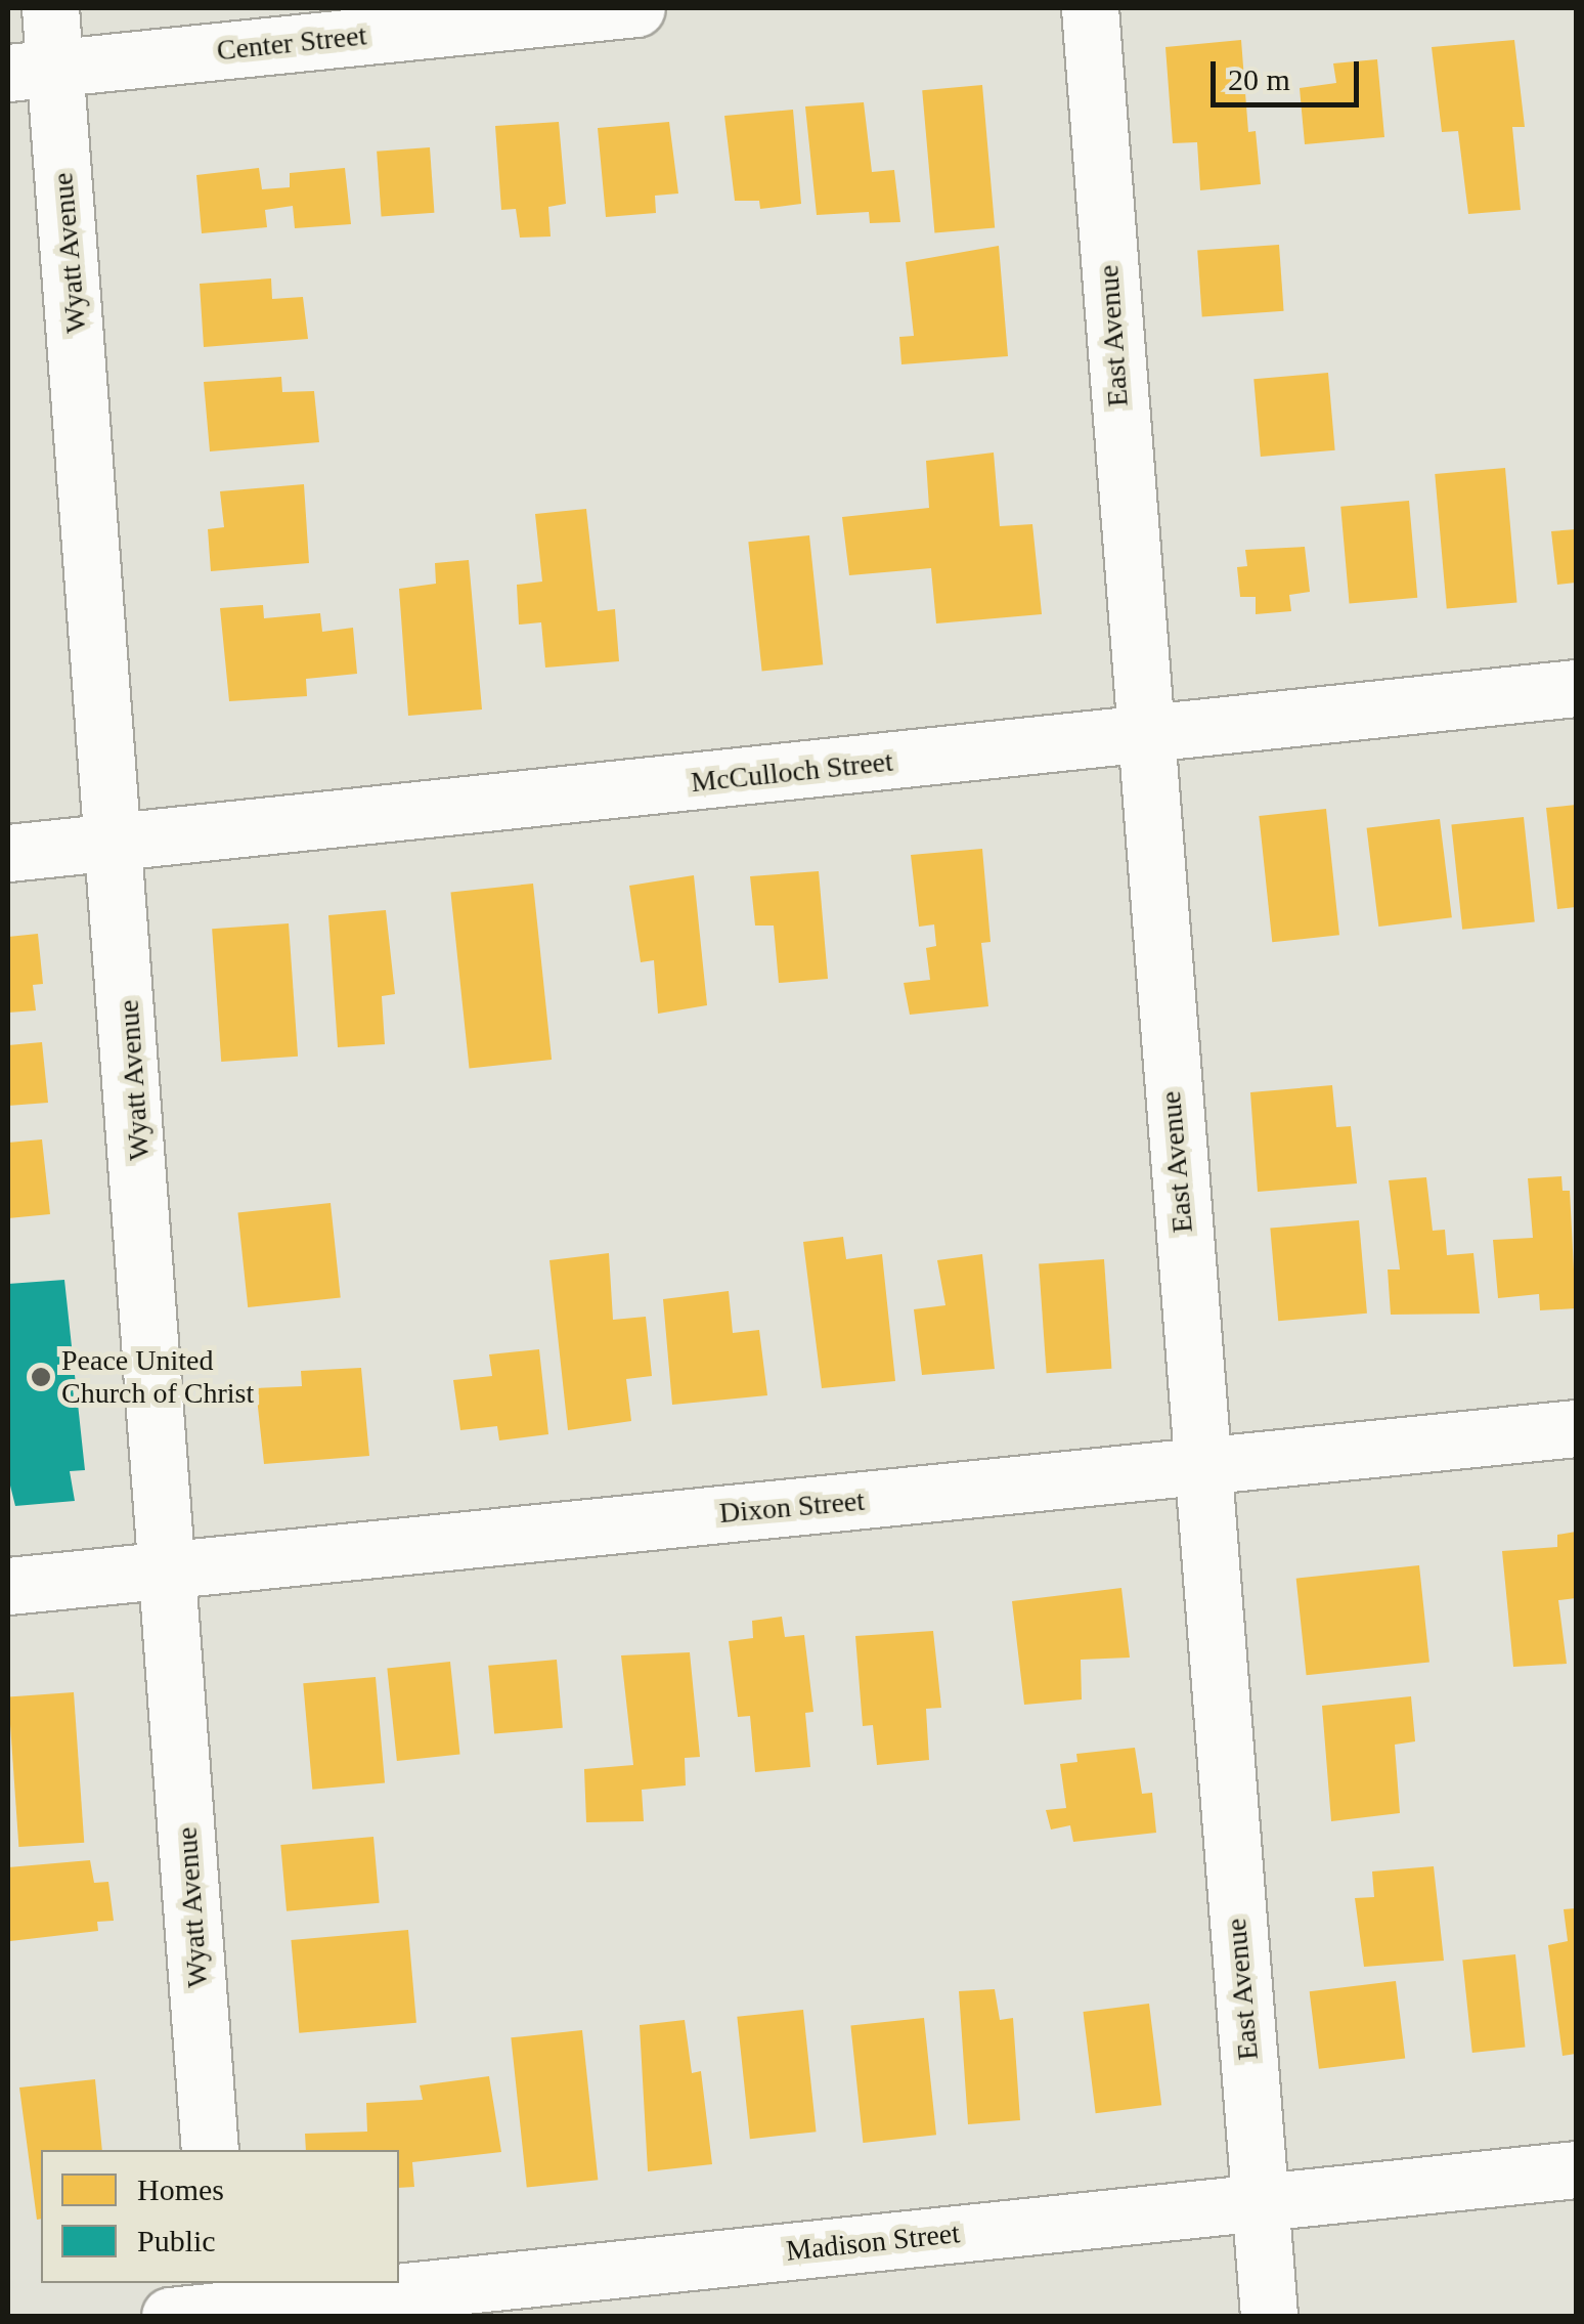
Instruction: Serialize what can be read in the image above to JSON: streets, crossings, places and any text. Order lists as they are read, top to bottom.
{
  "streets": {
    "street": [
      "Center Street",
      "Wyatt Avenue",
      "East Avenue",
      "McCulloch Street",
      "Dixon Street",
      "Madison Street"
    ]
  },
  "crossings": [
    ["Center Street", "Wyatt Avenue"],
    ["Wyatt Avenue", "McCulloch Street"],
    ["Wyatt Avenue", "Dixon Street"],
    ["East Avenue", "McCulloch Street"],
    ["East Avenue", "Dixon Street"],
    ["East Avenue", "Madison Street"]
  ],
  "places": ["Peace United Church of Christ"],
  "legend": ["Homes", "Public"],
  "scale_bar": "20 m"
}
